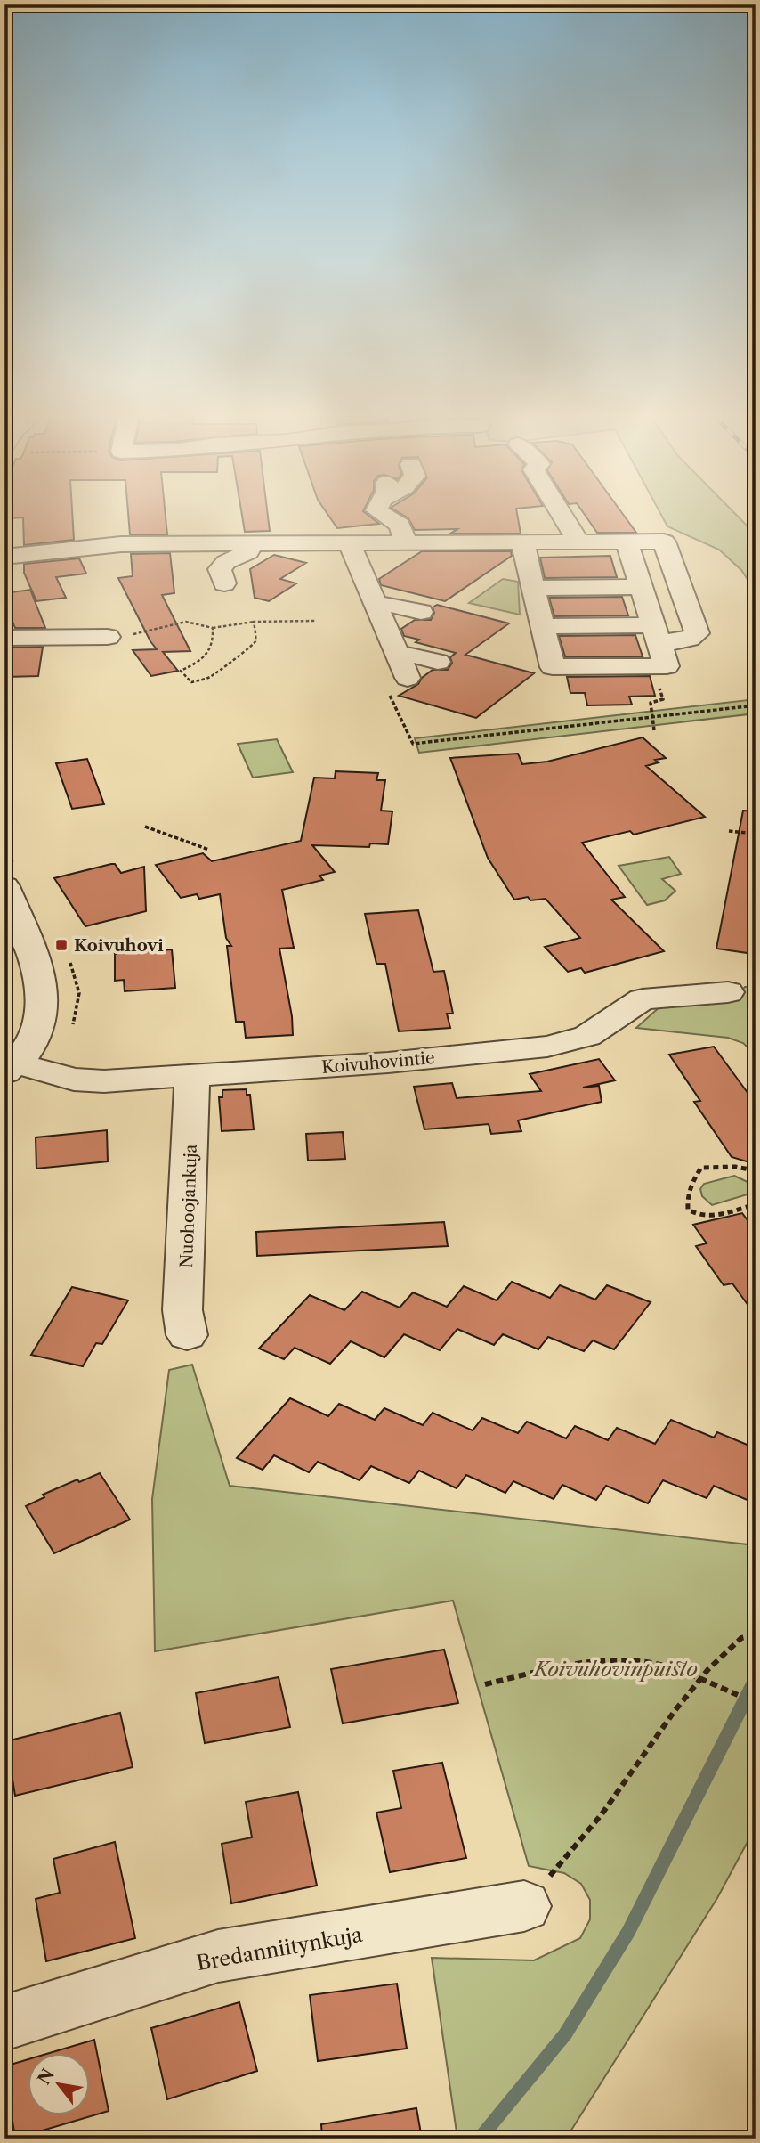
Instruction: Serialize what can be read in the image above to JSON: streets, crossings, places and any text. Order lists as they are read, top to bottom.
{
  "streets": {
    "street": ["Koivuhovintie", "Nuohoojankuja", "Bredanniitynkuja"]
  },
  "crossings": [
    ["Koivuhovintie", "Nuohoojankuja"]
  ],
  "parks": ["Koivuhovinpuisto"],
  "places": {
    "transit": ["Koivuhovi"]
  },
  "north": "top left"
}
